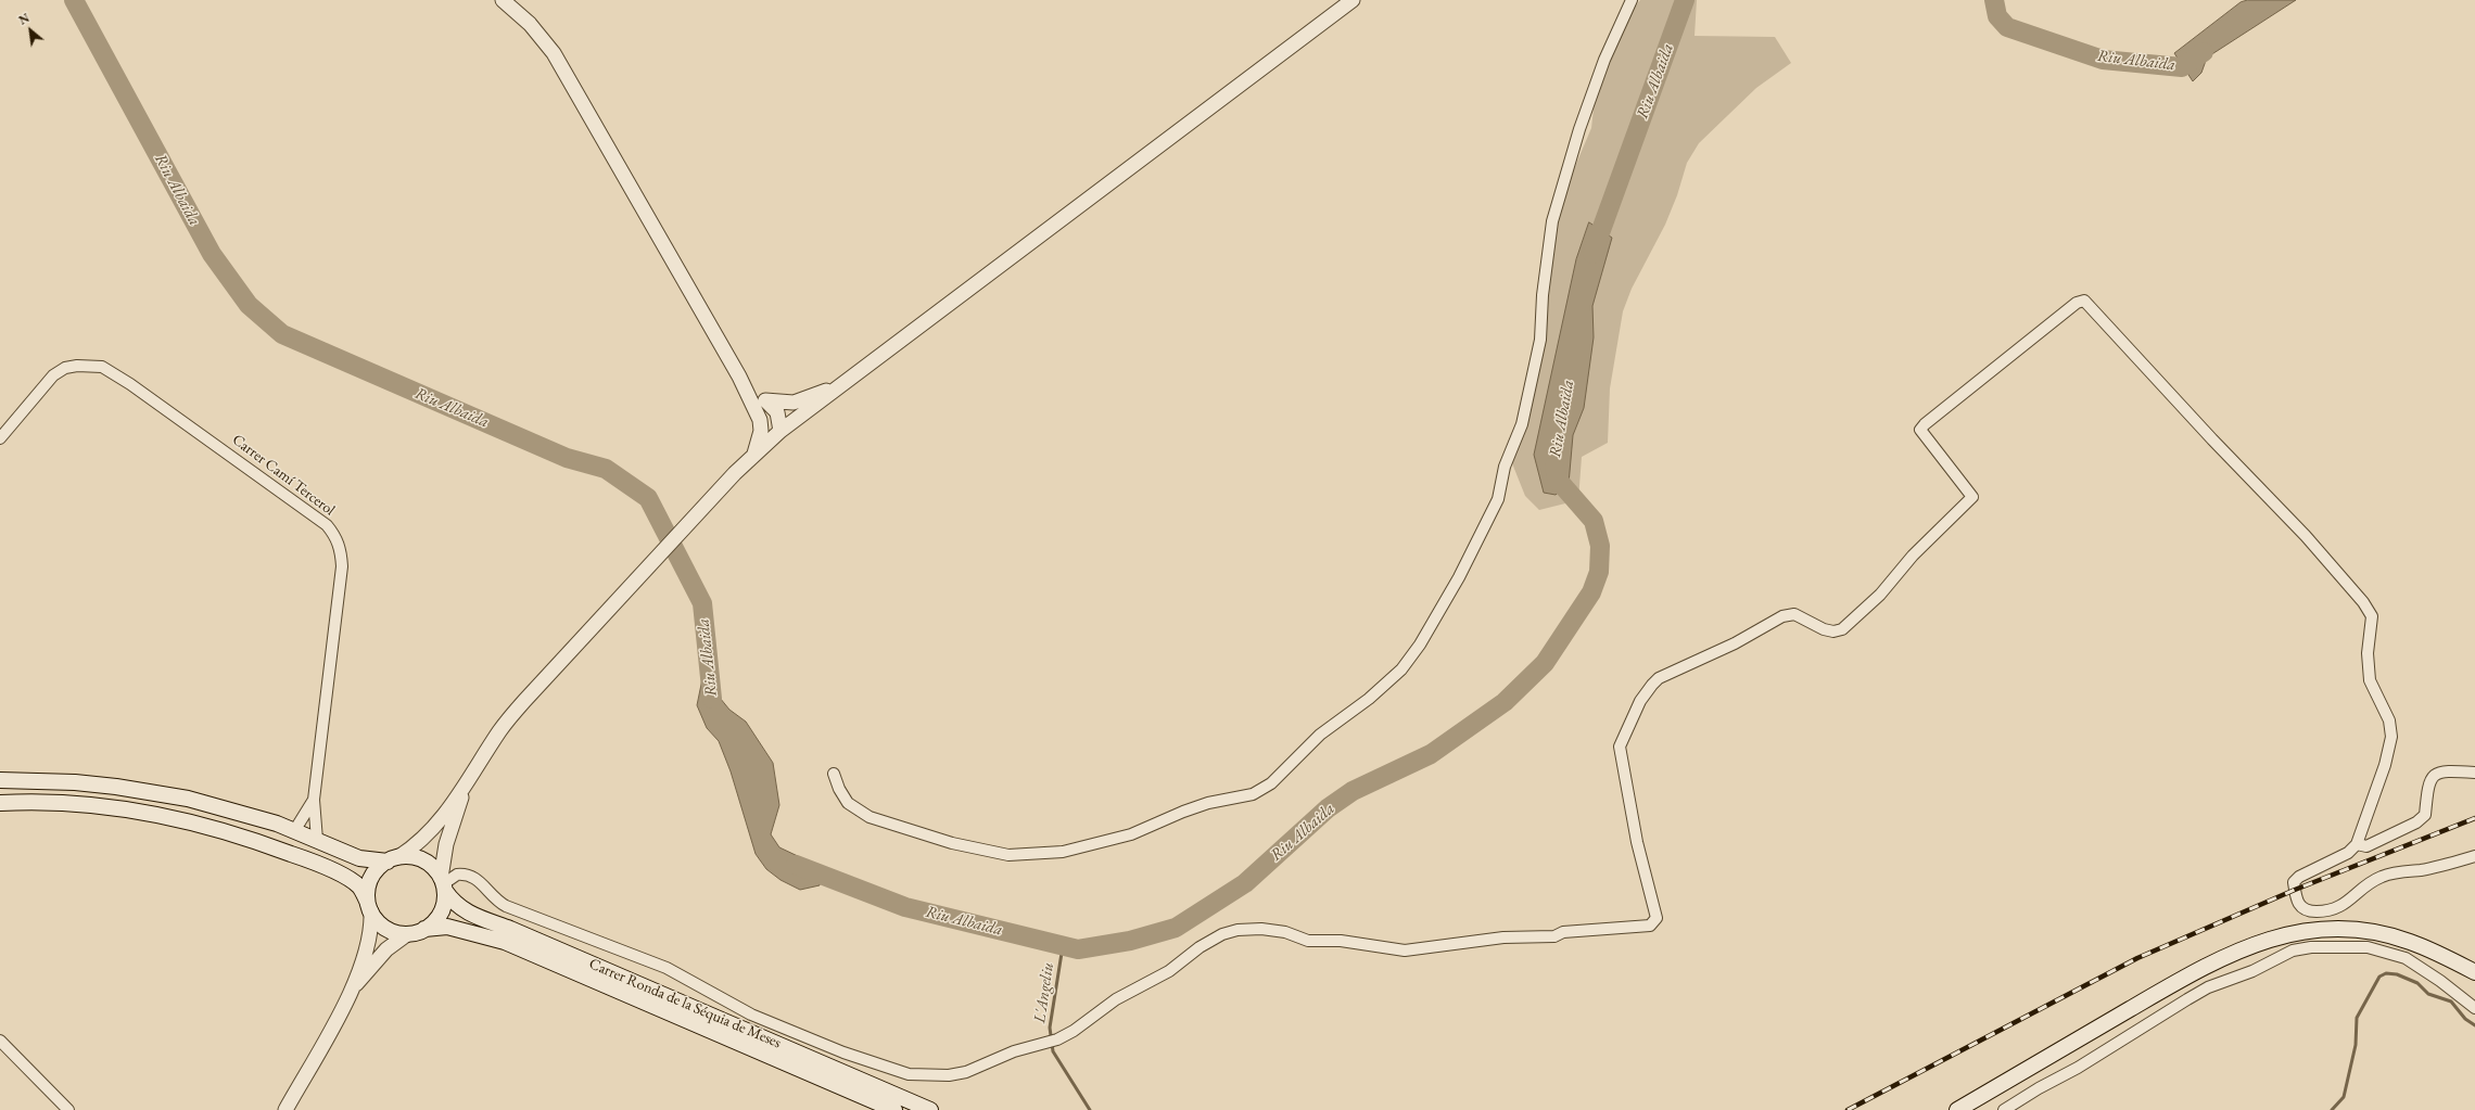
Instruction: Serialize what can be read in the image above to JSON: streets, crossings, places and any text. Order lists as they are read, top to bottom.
{
  "streets": {
    "main road": ["Carrer Ronda de la Séquia de Meses"],
    "street": ["Carrer Camí Tercerol"]
  },
  "water": ["Riu Albaida", "L'Angeliu"],
  "north": "top left"
}
